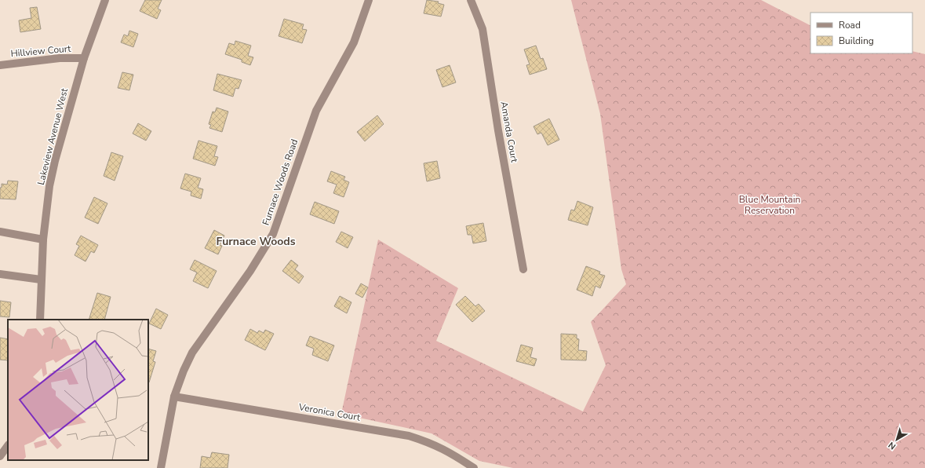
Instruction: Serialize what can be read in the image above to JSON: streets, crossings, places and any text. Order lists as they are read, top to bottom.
{
  "streets": {
    "street": [
      "Hillview Court",
      "Amanda Court",
      "Lakeview Avenue West",
      "Furnace Woods Road",
      "Veronica Court"
    ]
  },
  "crossings": [
    ["Hillview Court", "Lakeview Avenue West"],
    ["Furnace Woods Road", "Veronica Court"]
  ],
  "districts": ["Furnace Woods"],
  "parks": ["Blue Mountain Reservation"],
  "legend": ["Road", "Building"],
  "north": "bottom left"
}
